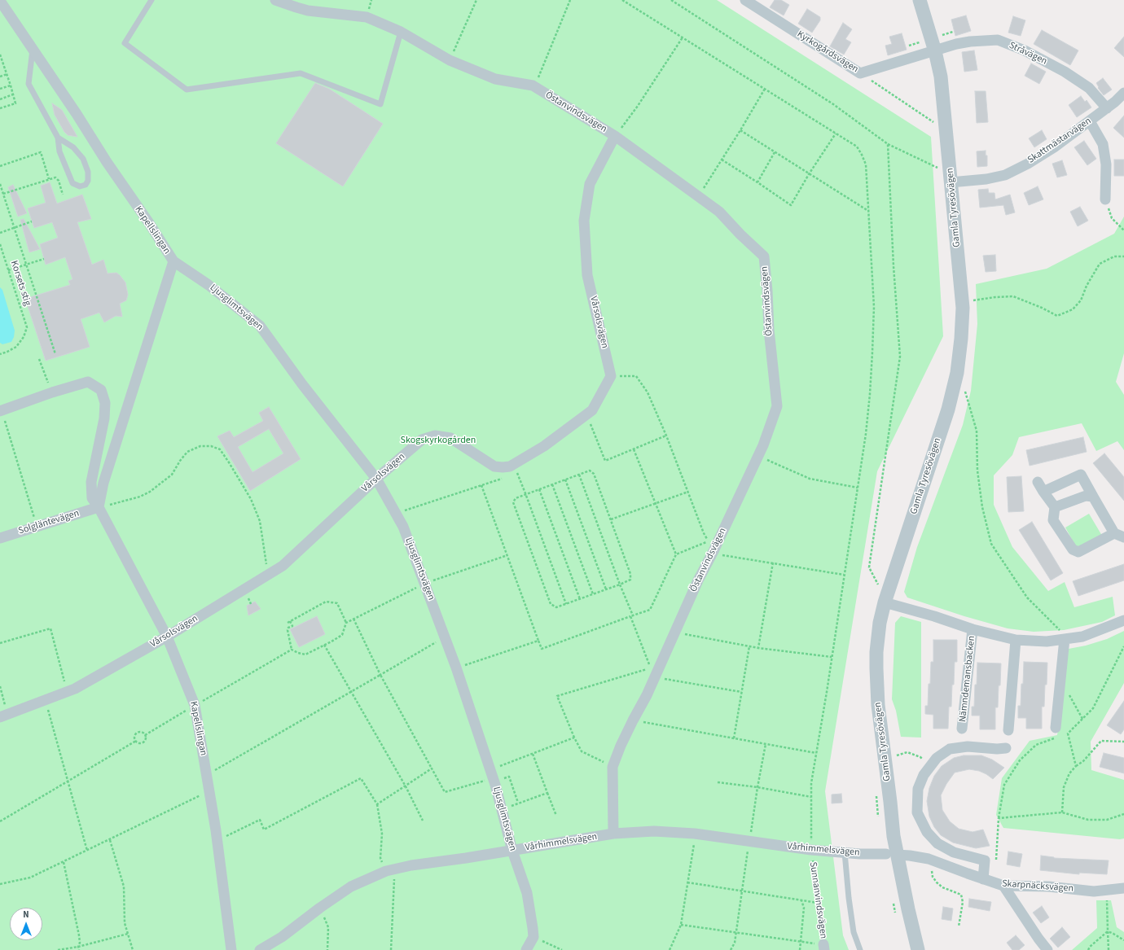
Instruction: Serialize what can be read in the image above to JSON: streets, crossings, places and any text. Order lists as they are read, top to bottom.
{
  "streets": {
    "street": [
      "Kyrkogårdsvägen",
      "Stråvägen",
      "Östanvindsvägen",
      "Skattmästarvägen",
      "Gamla Tyresövägen",
      "Kapellslingan",
      "Ljusglimtsvägen",
      "Vårsolsvägen",
      "Solgläntevägen",
      "Nämndemansbacken",
      "Vårhimmelsvägen",
      "Skarpnäcksvägen"
    ],
    "path": ["Korsets stig", "Sunnanvindsvägen"]
  },
  "crossings": [
    ["Kyrkogårdsvägen", "Stråvägen"],
    ["Kyrkogårdsvägen", "Gamla Tyresövägen"],
    ["Stråvägen", "Skattmästarvägen"],
    ["Stråvägen", "Gamla Tyresövägen"],
    ["Östanvindsvägen", "Vårsolsvägen"],
    ["Östanvindsvägen", "Vårhimmelsvägen"],
    ["Skattmästarvägen", "Gamla Tyresövägen"],
    ["Gamla Tyresövägen", "Nämndemansbacken"],
    ["Gamla Tyresövägen", "Vårhimmelsvägen"],
    ["Gamla Tyresövägen", "Skarpnäcksvägen"],
    ["Kapellslingan", "Ljusglimtsvägen"],
    ["Kapellslingan", "Vårsolsvägen"],
    ["Kapellslingan", "Solgläntevägen"],
    ["Ljusglimtsvägen", "Vårsolsvägen"],
    ["Ljusglimtsvägen", "Vårhimmelsvägen"],
    ["Vårhimmelsvägen", "Skarpnäcksvägen"],
    ["Vårhimmelsvägen", "Sunnanvindsvägen"]
  ],
  "parks": ["Skogskyrkogården"],
  "north": "top"
}
